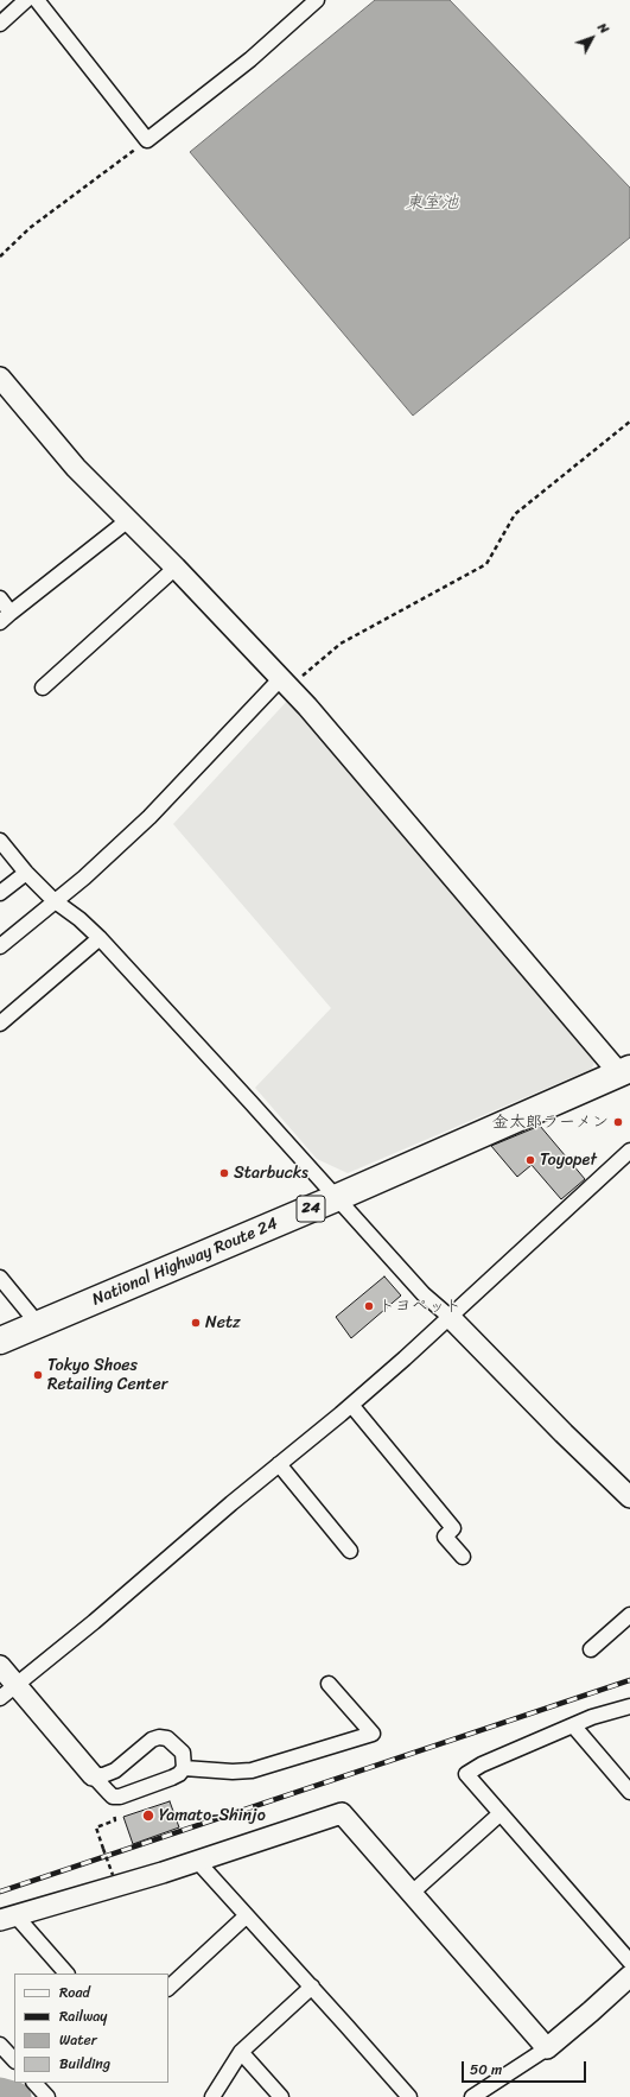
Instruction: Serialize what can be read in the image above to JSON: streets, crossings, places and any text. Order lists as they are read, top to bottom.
{
  "streets": {
    "highway": ["24", "National Highway Route 24"]
  },
  "water": ["東室池"],
  "places": [
    "金太郎ラーメン",
    "Toyopet",
    "Starbucks",
    "トヨペット",
    "Netz",
    "Tokyo Shoes Retailing Center",
    "Yamato-Shinjo"
  ],
  "legend": [
    "Road",
    "Railway",
    "Water",
    "Building"
  ],
  "scale_bar": "50 m",
  "north": "top right"
}
